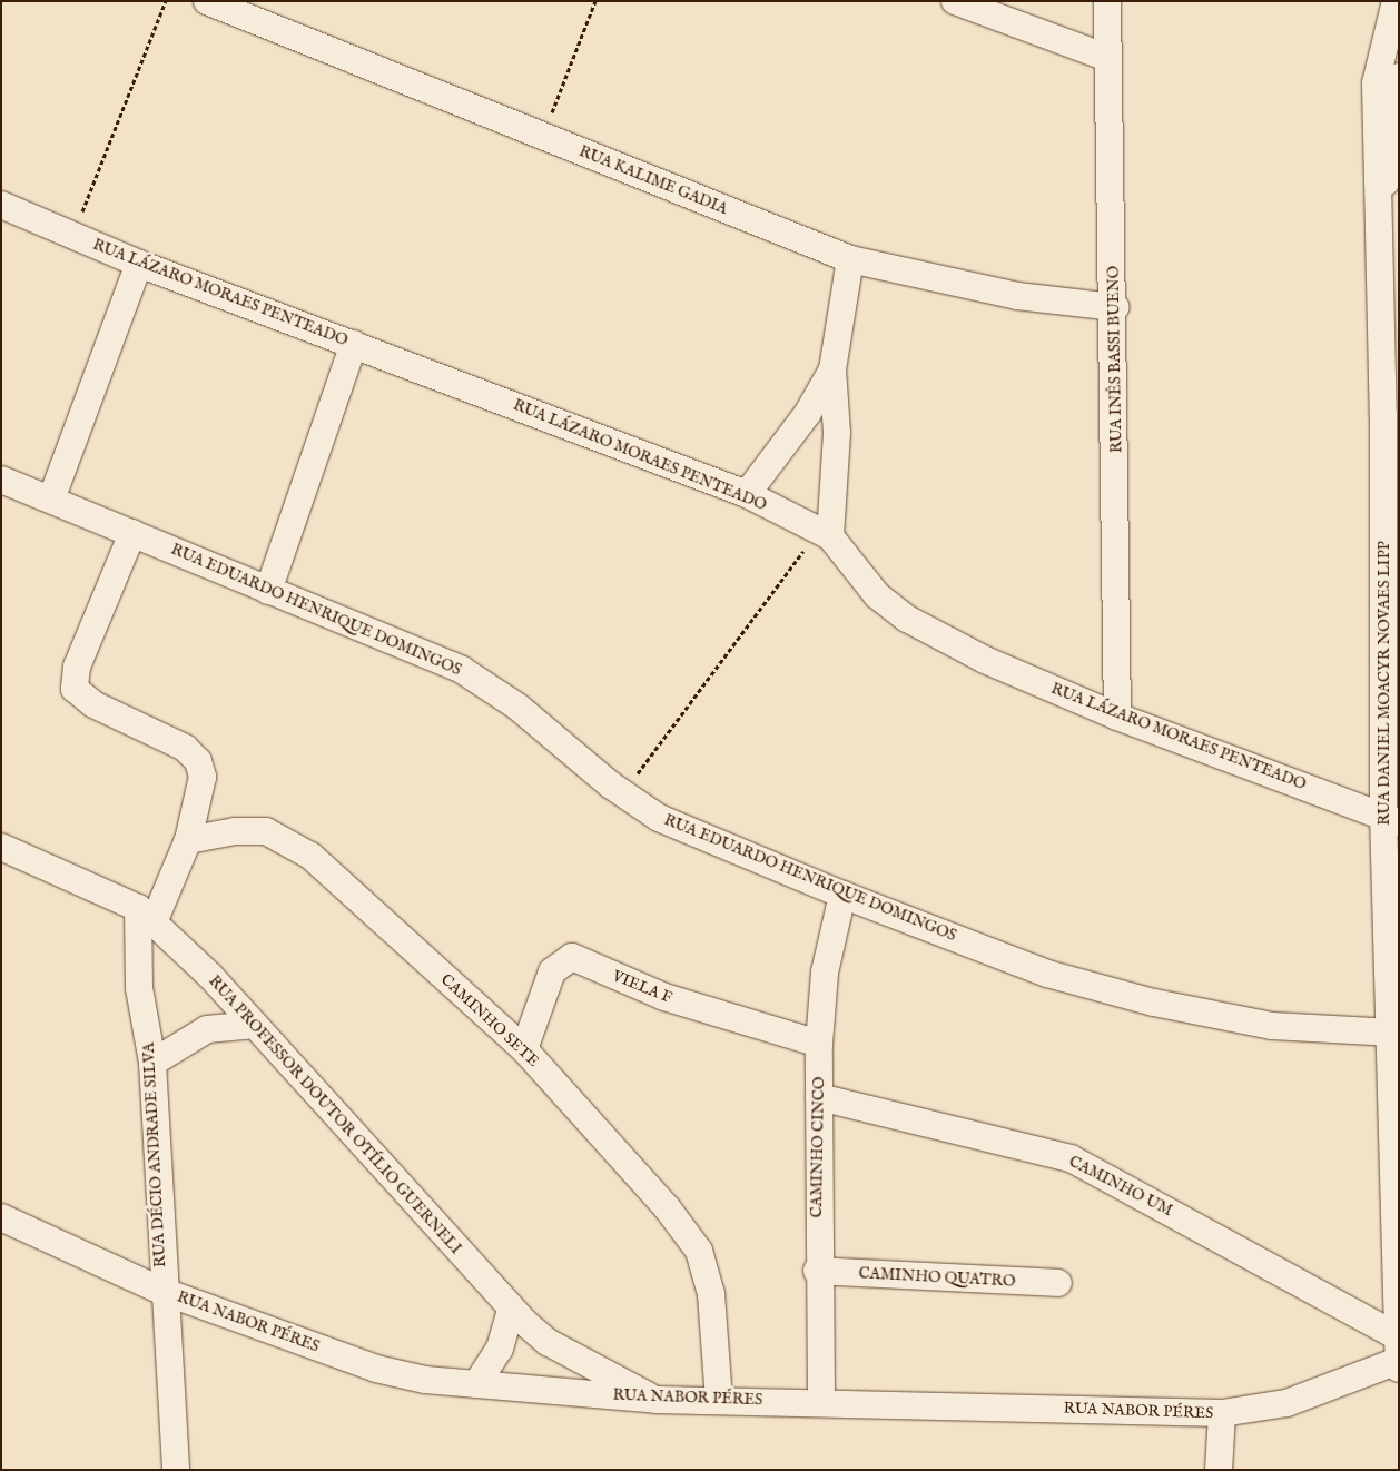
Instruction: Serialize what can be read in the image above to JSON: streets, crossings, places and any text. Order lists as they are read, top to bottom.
{
  "streets": {
    "street": [
      "RUA KALIME GADIA",
      "RUA LÁZARO MORAES PENTEADO",
      "RUA INÊS BASSI BUENO",
      "RUA EDUARDO HENRIQUE DOMINGOS",
      "RUA DANIEL MOACYR NOVAES LIPP",
      "VIELA F",
      "CAMINHO SETE",
      "RUA PROFESSOR DOUTOR OTÍLIO GUERNELI",
      "CAMINHO CINCO",
      "RUA DÉCIO ANDRADE SILVA",
      "CAMINHO UM",
      "CAMINHO QUATRO",
      "RUA NABOR PÉRES"
    ]
  },
  "crossings": [
    ["RUA KALIME GADIA", "RUA INÊS BASSI BUENO"],
    ["RUA LÁZARO MORAES PENTEADO", "RUA INÊS BASSI BUENO"],
    ["RUA LÁZARO MORAES PENTEADO", "RUA DANIEL MOACYR NOVAES LIPP"],
    ["RUA EDUARDO HENRIQUE DOMINGOS", "RUA DANIEL MOACYR NOVAES LIPP"],
    ["RUA EDUARDO HENRIQUE DOMINGOS", "CAMINHO CINCO"],
    ["RUA DANIEL MOACYR NOVAES LIPP", "CAMINHO UM"],
    ["RUA DANIEL MOACYR NOVAES LIPP", "RUA NABOR PÉRES"],
    ["VIELA F", "CAMINHO SETE"],
    ["VIELA F", "CAMINHO CINCO"],
    ["CAMINHO SETE", "RUA NABOR PÉRES"],
    ["RUA PROFESSOR DOUTOR OTÍLIO GUERNELI", "RUA DÉCIO ANDRADE SILVA"],
    ["RUA PROFESSOR DOUTOR OTÍLIO GUERNELI", "RUA NABOR PÉRES"],
    ["CAMINHO CINCO", "CAMINHO UM"],
    ["CAMINHO CINCO", "CAMINHO QUATRO"],
    ["CAMINHO CINCO", "RUA NABOR PÉRES"],
    ["RUA DÉCIO ANDRADE SILVA", "RUA NABOR PÉRES"]
  ]
}
